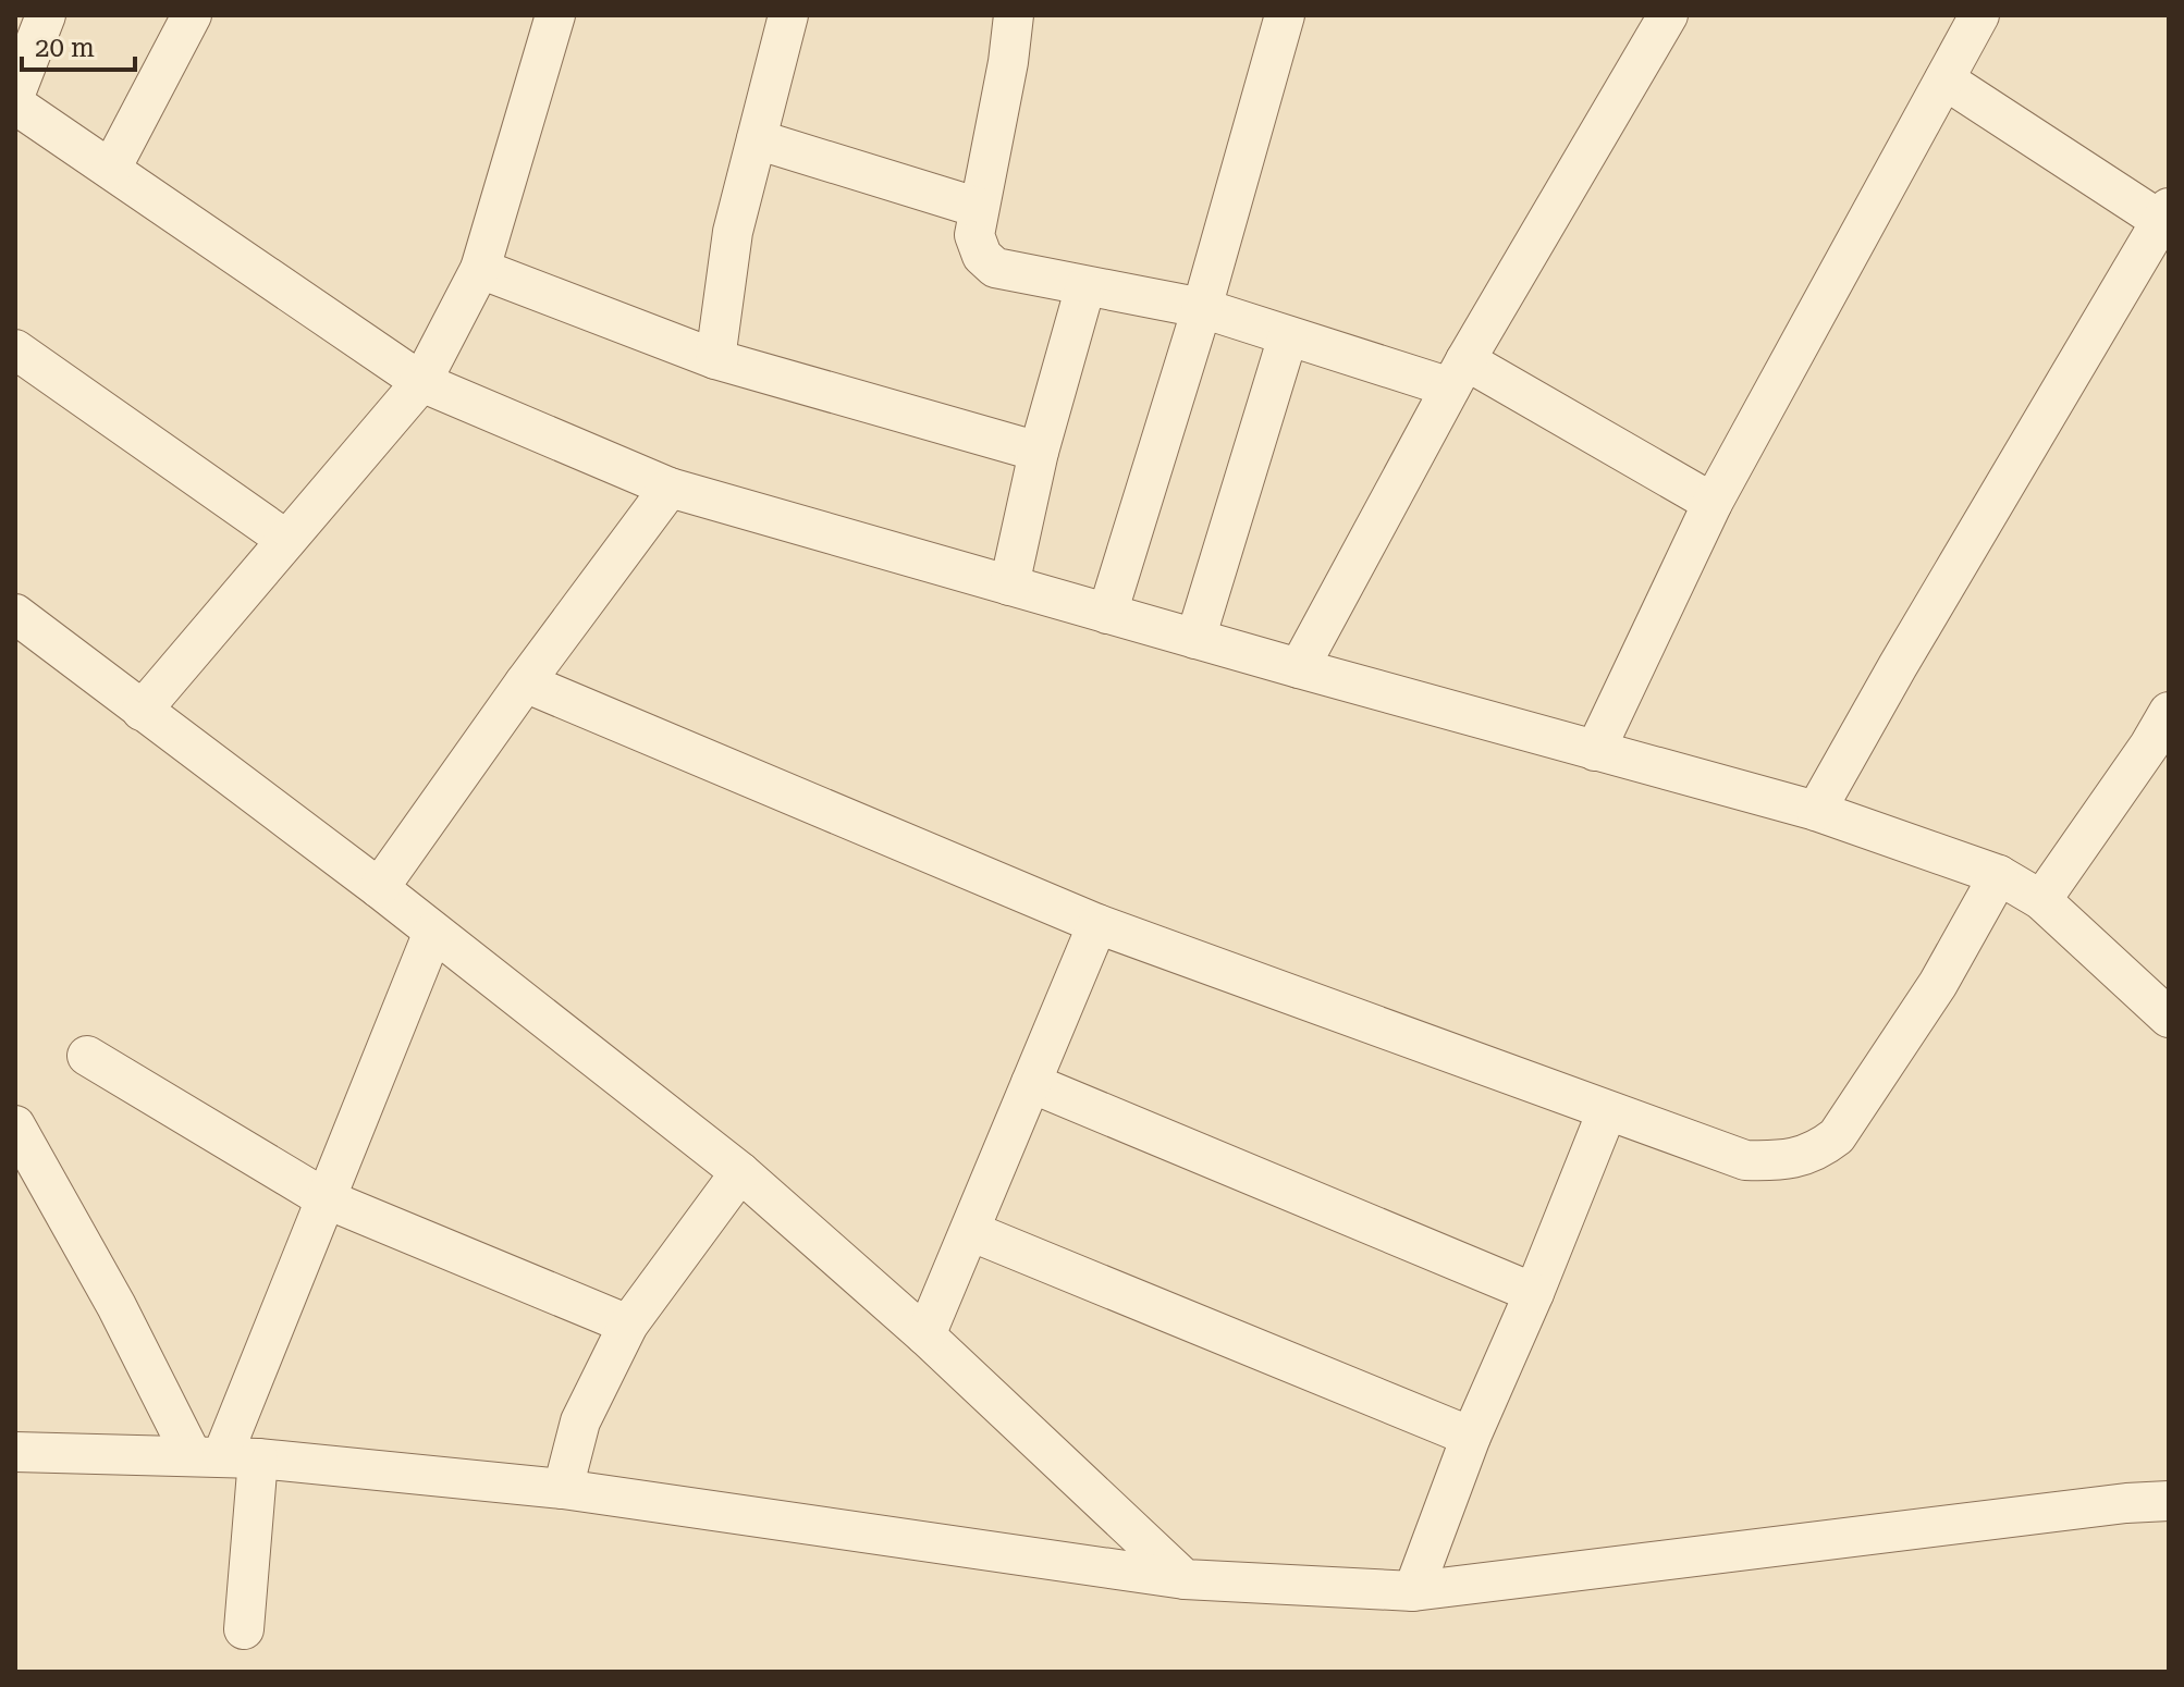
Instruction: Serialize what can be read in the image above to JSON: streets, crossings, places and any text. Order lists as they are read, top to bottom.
{
  "scale_bar": "20 m"
}
